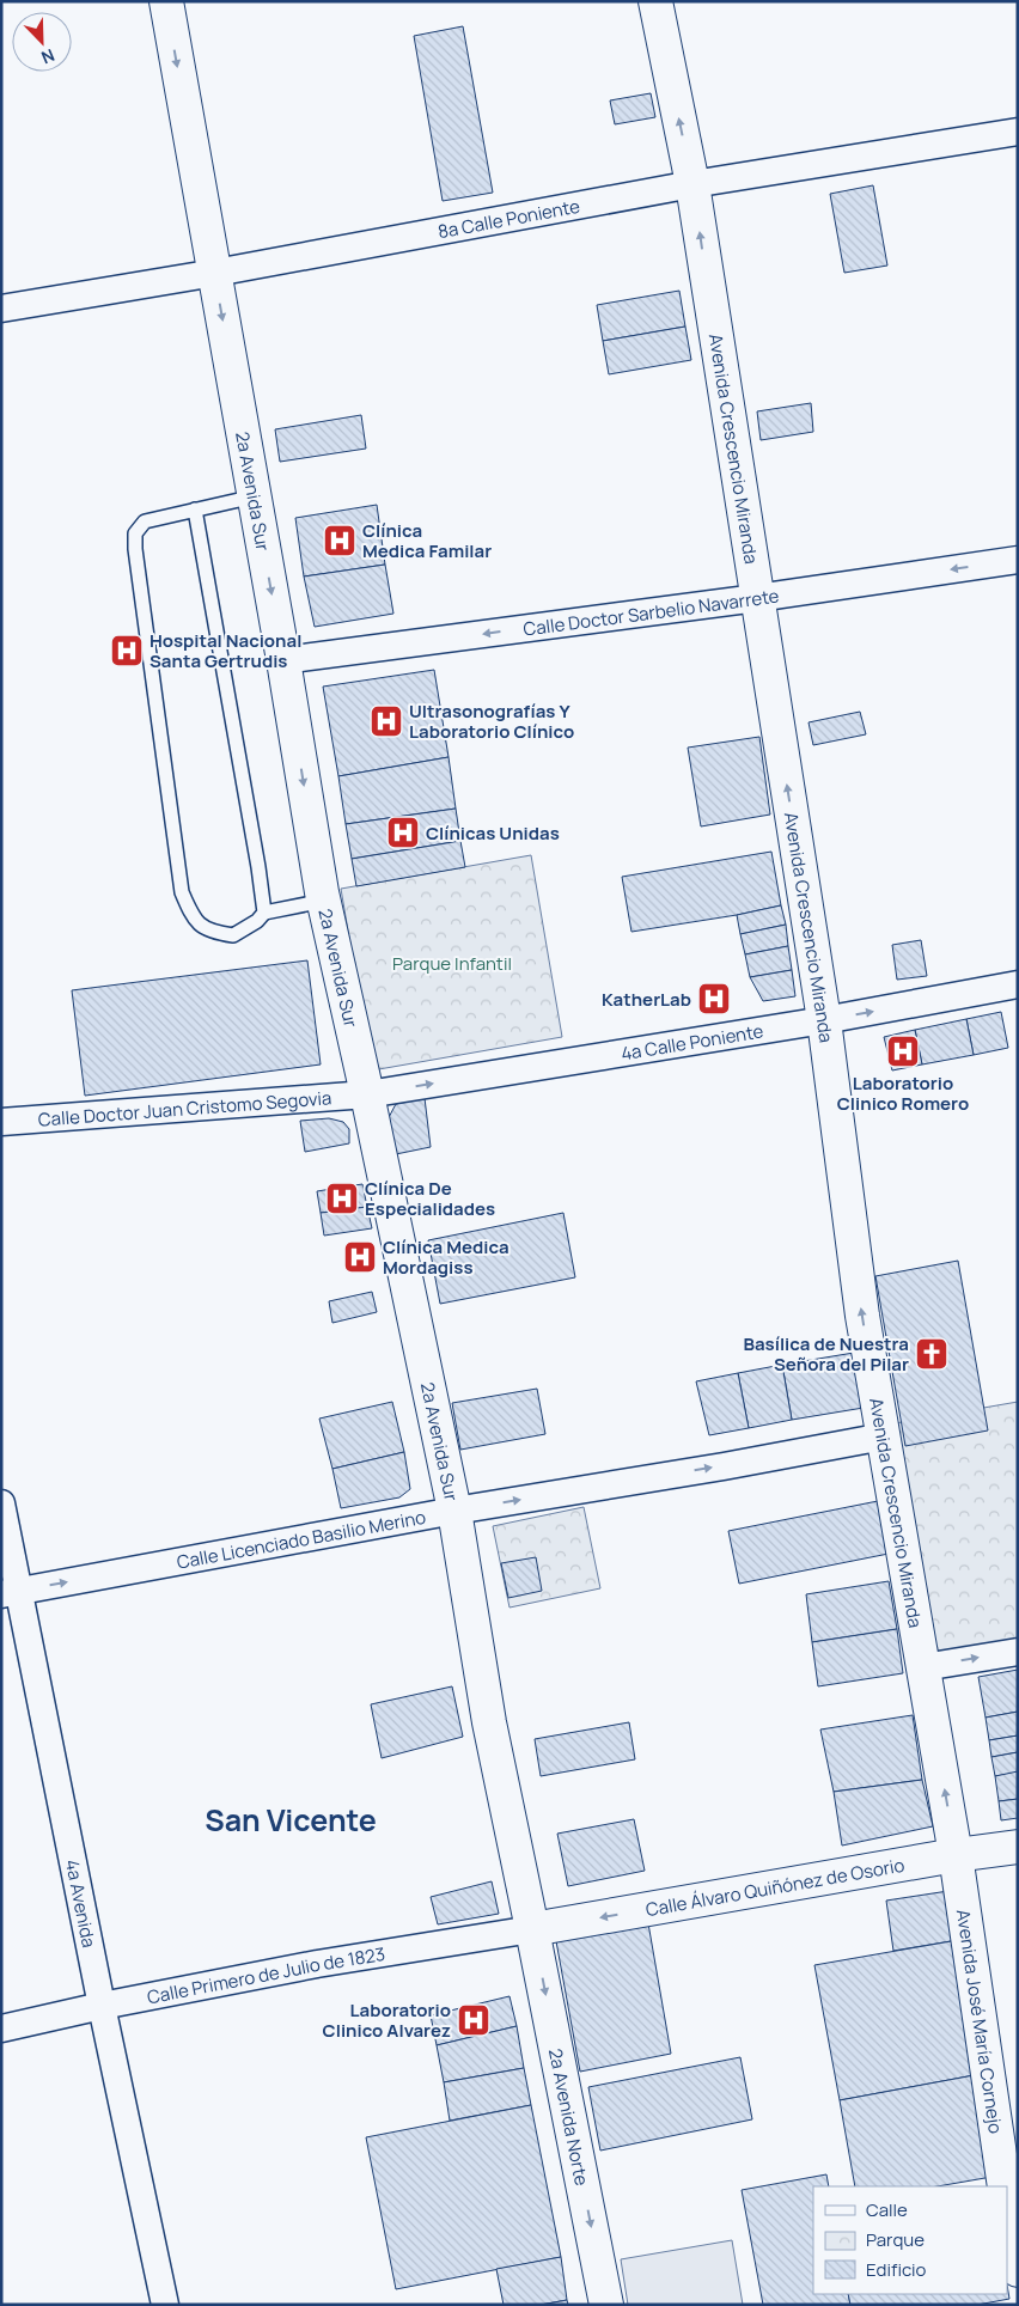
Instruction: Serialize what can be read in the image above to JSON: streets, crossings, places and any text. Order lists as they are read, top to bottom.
{
  "streets": {
    "main road": [
      "Avenida Crescencio Miranda",
      "2a Avenida Sur",
      "Calle Álvaro Quiñónez de Osorio",
      "Avenida José María Cornejo",
      "2a Avenida Norte"
    ],
    "street": [
      "8a Calle Poniente",
      "Calle Doctor Sarbelio Navarrete",
      "4a Calle Poniente",
      "Calle Doctor Juan Cristomo Segovia",
      "Calle Licenciado Basilio Merino",
      "4a Avenida",
      "Calle Primero de Julio de 1823"
    ]
  },
  "crossings": [
    ["8a Calle Poniente", "Avenida Crescencio Miranda"],
    ["8a Calle Poniente", "2a Avenida Sur"],
    ["Avenida Crescencio Miranda", "Calle Doctor Sarbelio Navarrete"],
    ["Avenida Crescencio Miranda", "4a Calle Poniente"],
    ["Avenida Crescencio Miranda", "Calle Licenciado Basilio Merino"],
    ["Avenida Crescencio Miranda", "Calle Álvaro Quiñónez de Osorio"],
    ["Avenida Crescencio Miranda", "Avenida José María Cornejo"],
    ["2a Avenida Sur", "Calle Doctor Sarbelio Navarrete"],
    ["2a Avenida Sur", "4a Calle Poniente"],
    ["2a Avenida Sur", "Calle Doctor Juan Cristomo Segovia"],
    ["2a Avenida Sur", "Calle Licenciado Basilio Merino"],
    ["2a Avenida Sur", "Calle Álvaro Quiñónez de Osorio"],
    ["2a Avenida Sur", "Calle Primero de Julio de 1823"],
    ["2a Avenida Sur", "2a Avenida Norte"],
    ["4a Calle Poniente", "Calle Doctor Juan Cristomo Segovia"],
    ["Calle Licenciado Basilio Merino", "4a Avenida"],
    ["Calle Álvaro Quiñónez de Osorio", "Calle Primero de Julio de 1823"],
    ["Calle Álvaro Quiñónez de Osorio", "Avenida José María Cornejo"],
    ["Calle Álvaro Quiñónez de Osorio", "2a Avenida Norte"],
    ["4a Avenida", "Calle Primero de Julio de 1823"],
    ["Calle Primero de Julio de 1823", "2a Avenida Norte"]
  ],
  "one_way": [
    "Avenida Crescencio Miranda",
    "2a Avenida Sur",
    "Calle Doctor Sarbelio Navarrete",
    "4a Calle Poniente",
    "Calle Licenciado Basilio Merino",
    "Calle Álvaro Quiñónez de Osorio",
    "2a Avenida Norte"
  ],
  "districts": ["San Vicente"],
  "parks": ["Parque Infantil"],
  "places": {
    "hospital": [
      "Clínica Medica Familar",
      "Hospital Nacional Santa Gertrudis",
      "Ultrasonografías Y Laboratorio Clínico",
      "Clínicas Unidas",
      "KatherLab",
      "Laboratorio Clinico Romero",
      "Clínica De Especialidades",
      "Clínica Medica Mordagiss",
      "Laboratorio Clinico Alvarez"
    ],
    "church": ["Basílica de Nuestra Señora del Pilar"]
  },
  "legend": ["Calle", "Parque", "Edificio"],
  "north": "bottom right"
}
